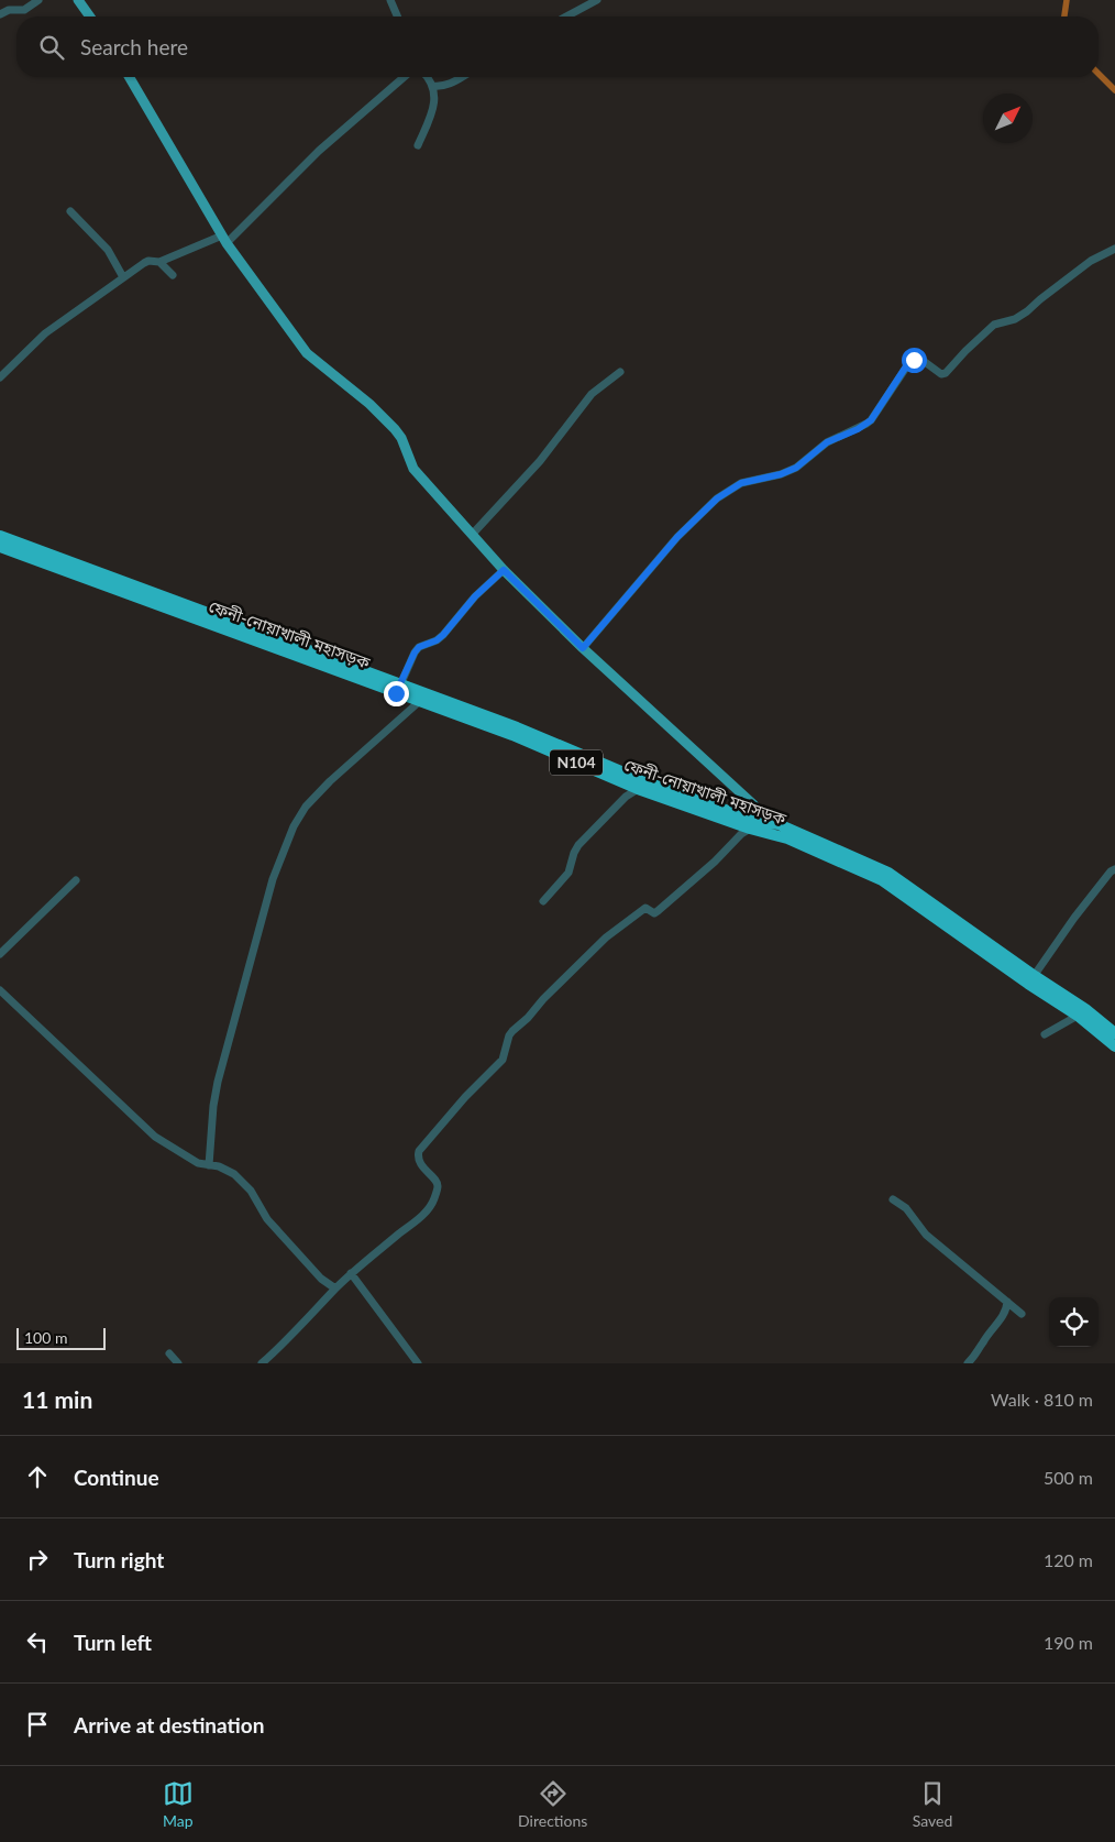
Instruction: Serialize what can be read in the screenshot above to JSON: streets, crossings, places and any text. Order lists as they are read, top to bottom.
{
  "streets": {
    "highway": ["ফেনী-নোয়াখালী মহাসড়ক", "N104"]
  },
  "scale_bar": "100 m",
  "north": "top right",
  "page": {
    "search": "Search here",
    "scale": "100 m",
    "heading": ["11 min", "Walk · 810 m"],
    "list": [
      ["Continue", "500 m"],
      ["Turn right", "120 m"],
      ["Turn left", "190 m"],
      "Arrive at destination"
    ],
    "nav": ["Map", "Directions", "Saved"]
  }
}
